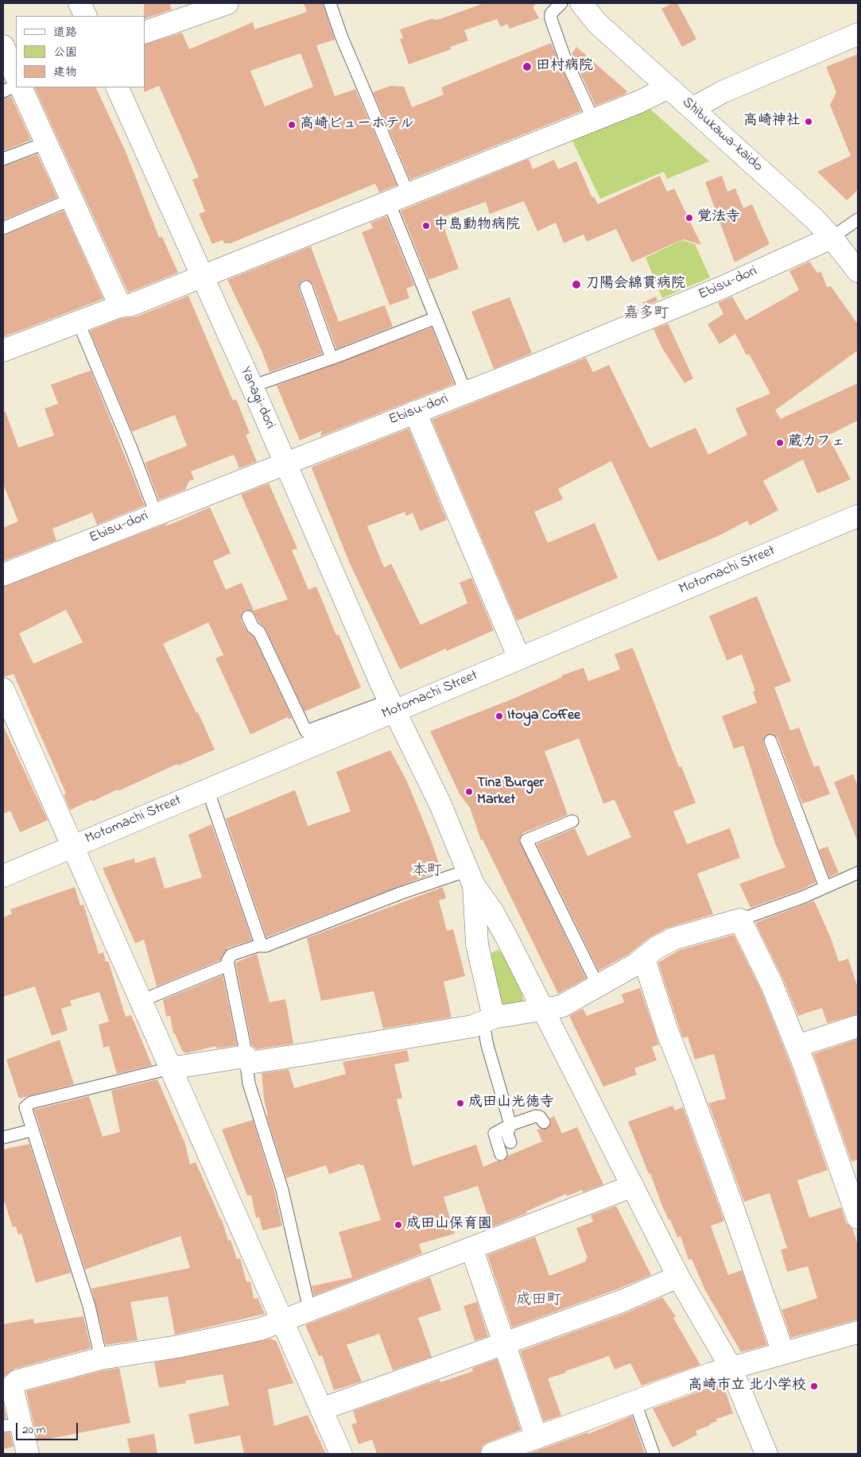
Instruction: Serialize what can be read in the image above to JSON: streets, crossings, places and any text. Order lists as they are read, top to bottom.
{
  "streets": {
    "main road": [
      "Shibukawa-kaido",
      "Ebisu-dori",
      "Yanagi-dori",
      "Motomachi Street"
    ]
  },
  "crossings": [
    ["Shibukawa-kaido", "Ebisu-dori"],
    ["Ebisu-dori", "Yanagi-dori"],
    ["Yanagi-dori", "Motomachi Street"]
  ],
  "districts": ["嘉多町", "本町", "成田町"],
  "places": [
    "田村病院",
    "高崎神社",
    "高崎ビューホテル",
    "覚法寺",
    "中島動物病院",
    "刀陽会綿貫病院",
    "蔵カフェ",
    "Itoya Coffee",
    "Tinz Burger Market",
    "成田山光徳寺",
    "成田山保育園",
    "高崎市立 北小学校"
  ],
  "legend": ["道路", "公園", "建物"],
  "scale_bar": "20 m"
}
